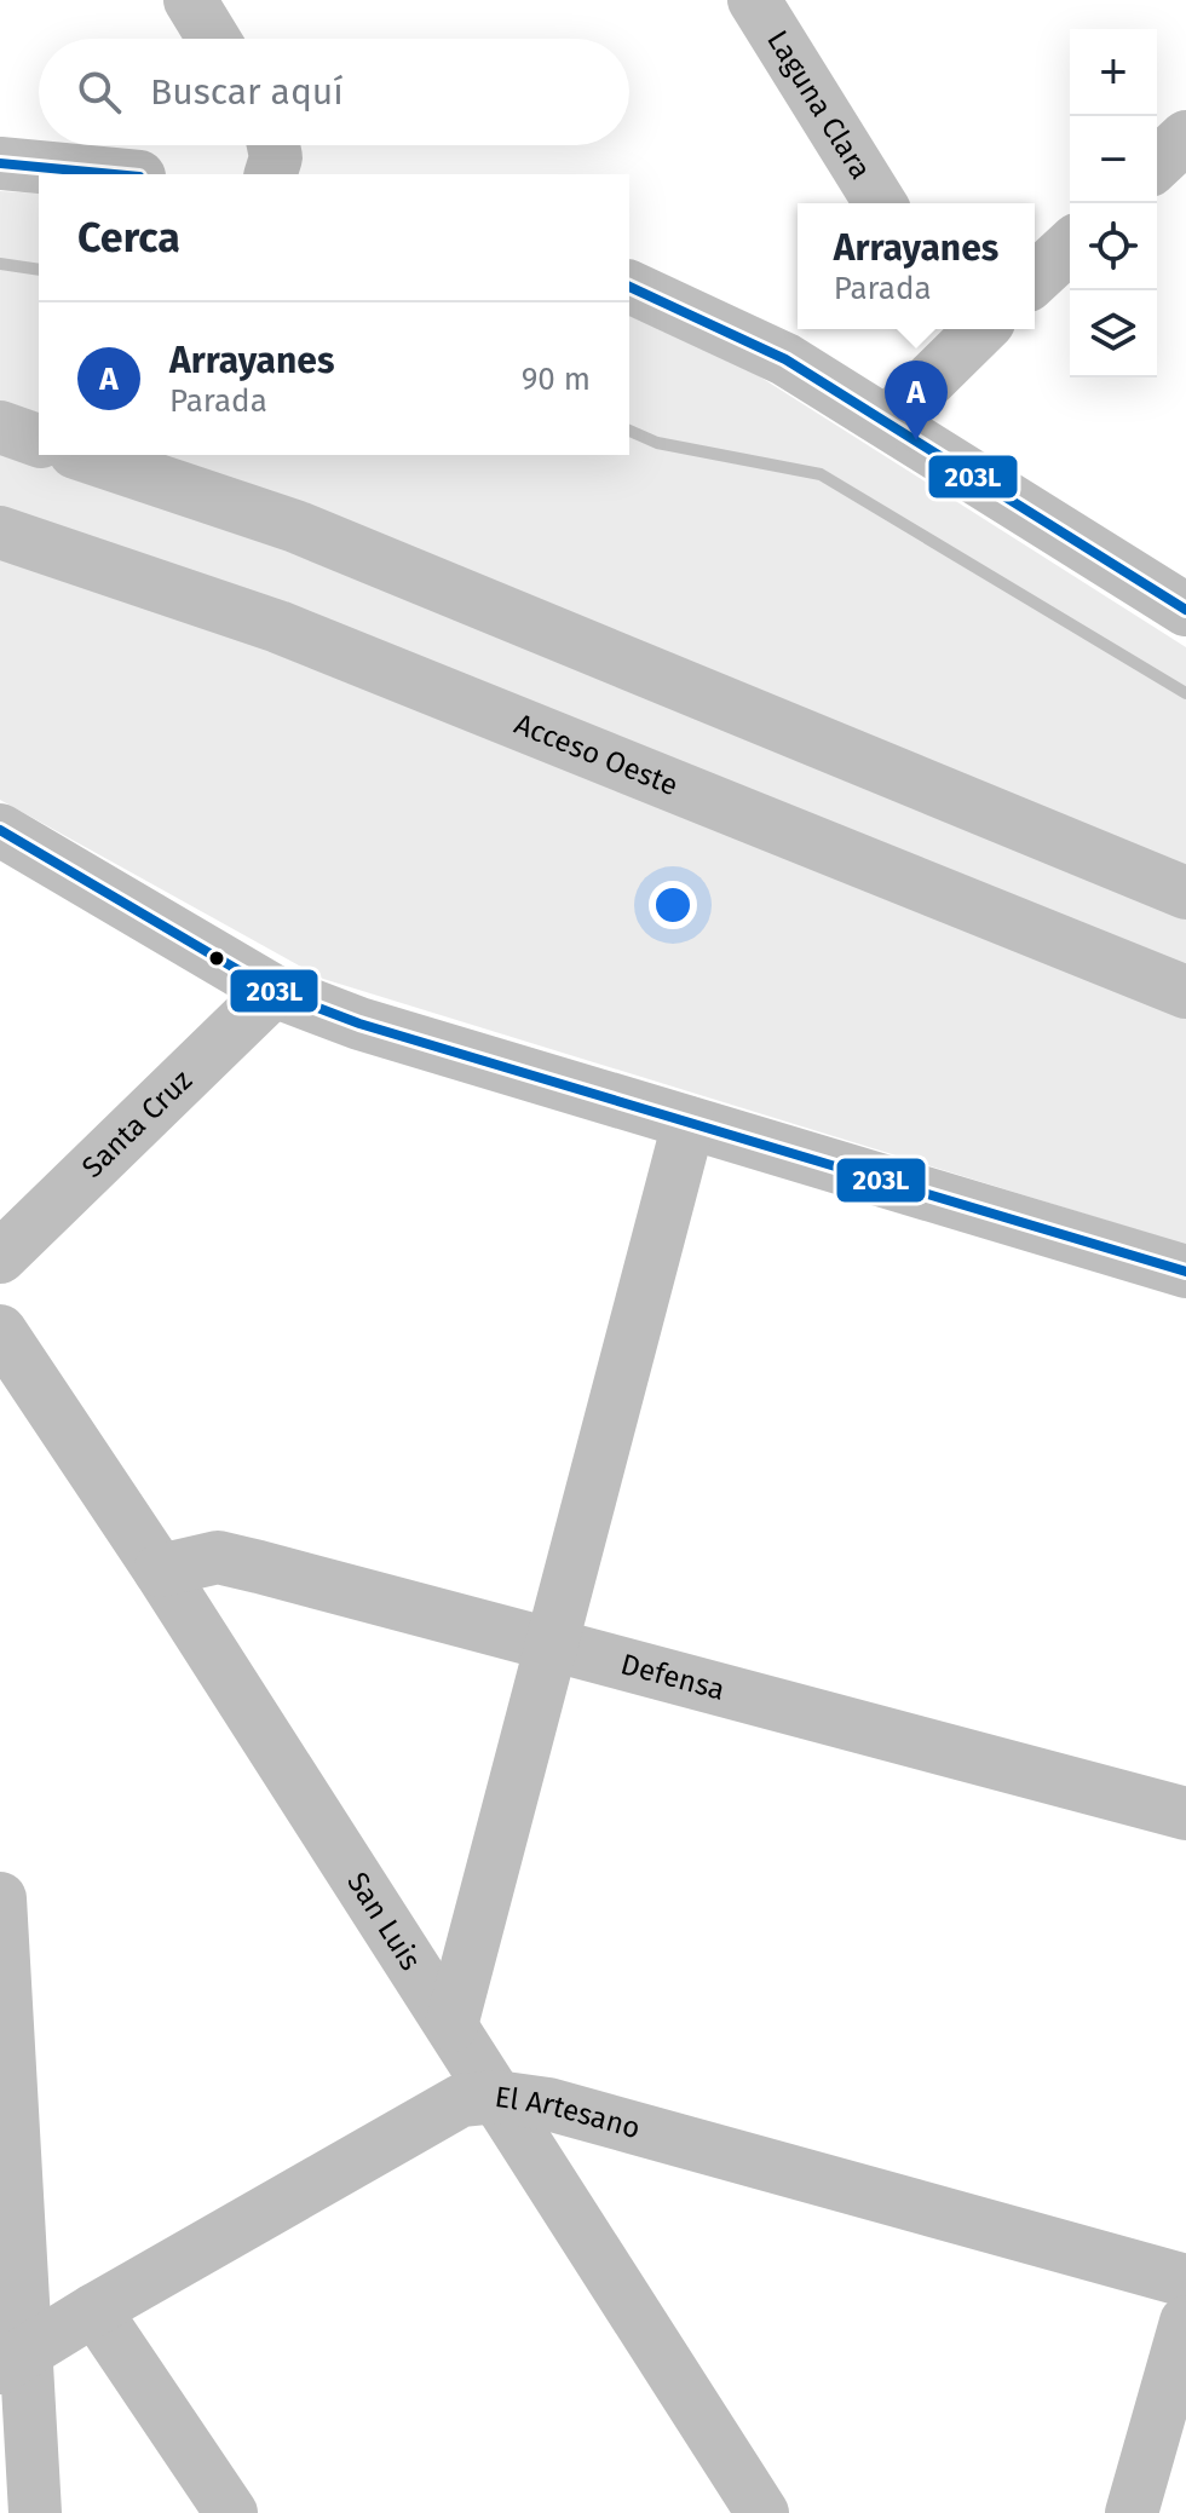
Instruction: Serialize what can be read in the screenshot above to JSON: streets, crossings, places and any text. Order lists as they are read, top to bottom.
{
  "streets": {
    "main road": [
      "Laguna Clara",
      "Acceso Oeste",
      "Santa Cruz",
      "Defensa",
      "San Luis",
      "El Artesano"
    ]
  },
  "crossings": [
    ["Defensa", "San Luis"],
    ["San Luis", "El Artesano"]
  ],
  "lines": ["transit line 203L"],
  "page": {
    "map_buttons": ["+", "−"],
    "search": "Buscar aquí",
    "heading": "Cerca",
    "popup": ["Arrayanes", "Parada"],
    "list": [
      {
        "mark": "A",
        "name": "Arrayanes",
        "note": "Parada",
        "value": "90 m"
      }
    ],
    "pins": "A"
  }
}
